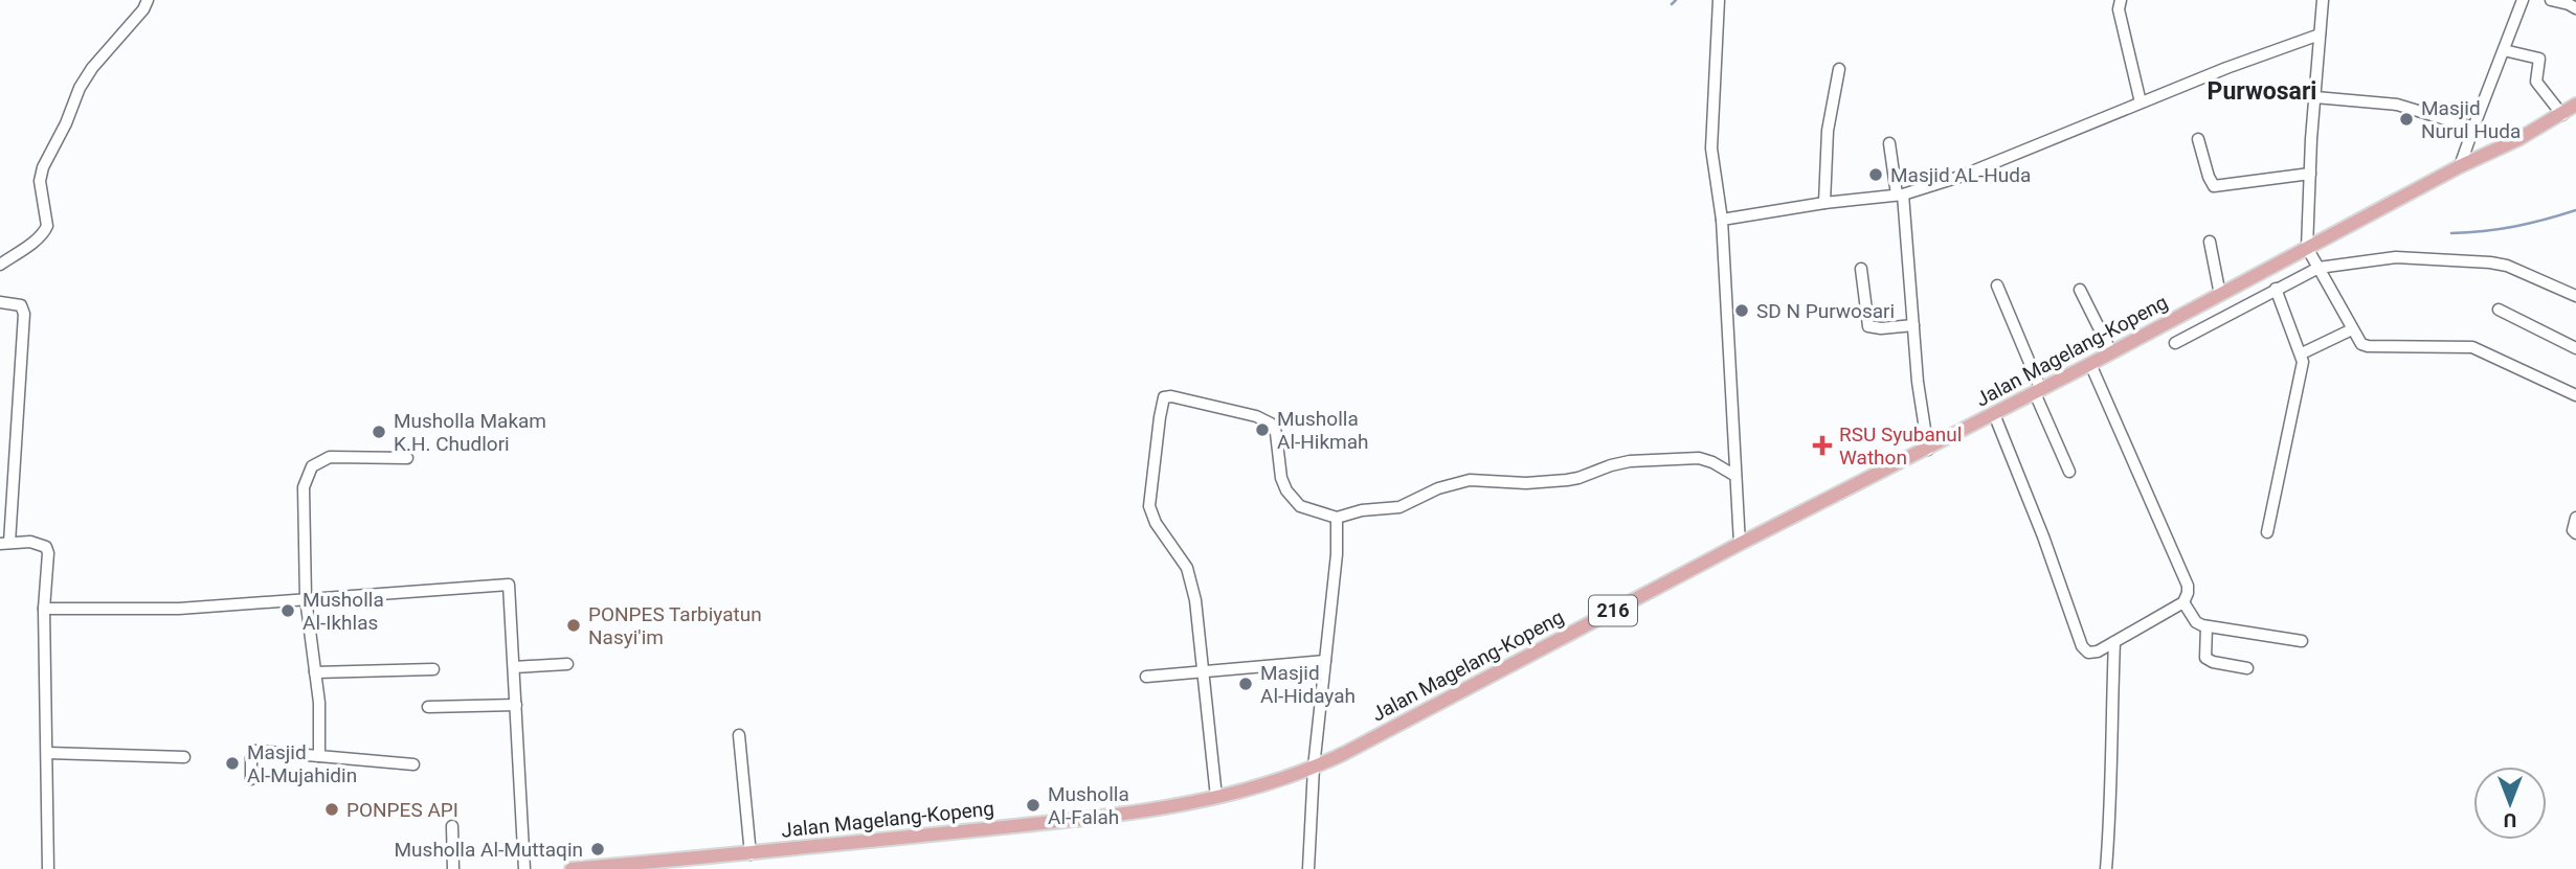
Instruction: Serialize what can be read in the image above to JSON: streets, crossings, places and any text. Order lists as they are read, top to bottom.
{
  "streets": {
    "main road": ["Jalan Magelang-Kopeng", "216"]
  },
  "districts": ["Purwosari"],
  "places": {
    "other": [
      "Masjid Nurul Huda",
      "Masjid AL-Huda",
      "SD N Purwosari",
      "Musholla Al-Hikmah",
      "Musholla Makam K.H. Chudlori",
      "Musholla Al-Ikhlas",
      "PONPES Tarbiyatun Nasyi'im",
      "Masjid Al-Hidayah",
      "Masjid Al-Mujahidin",
      "Musholla Al-Falah",
      "PONPES API",
      "Musholla Al-Muttaqin"
    ],
    "health": ["RSU Syubanul Wathon"]
  },
  "north": "bottom"
}
